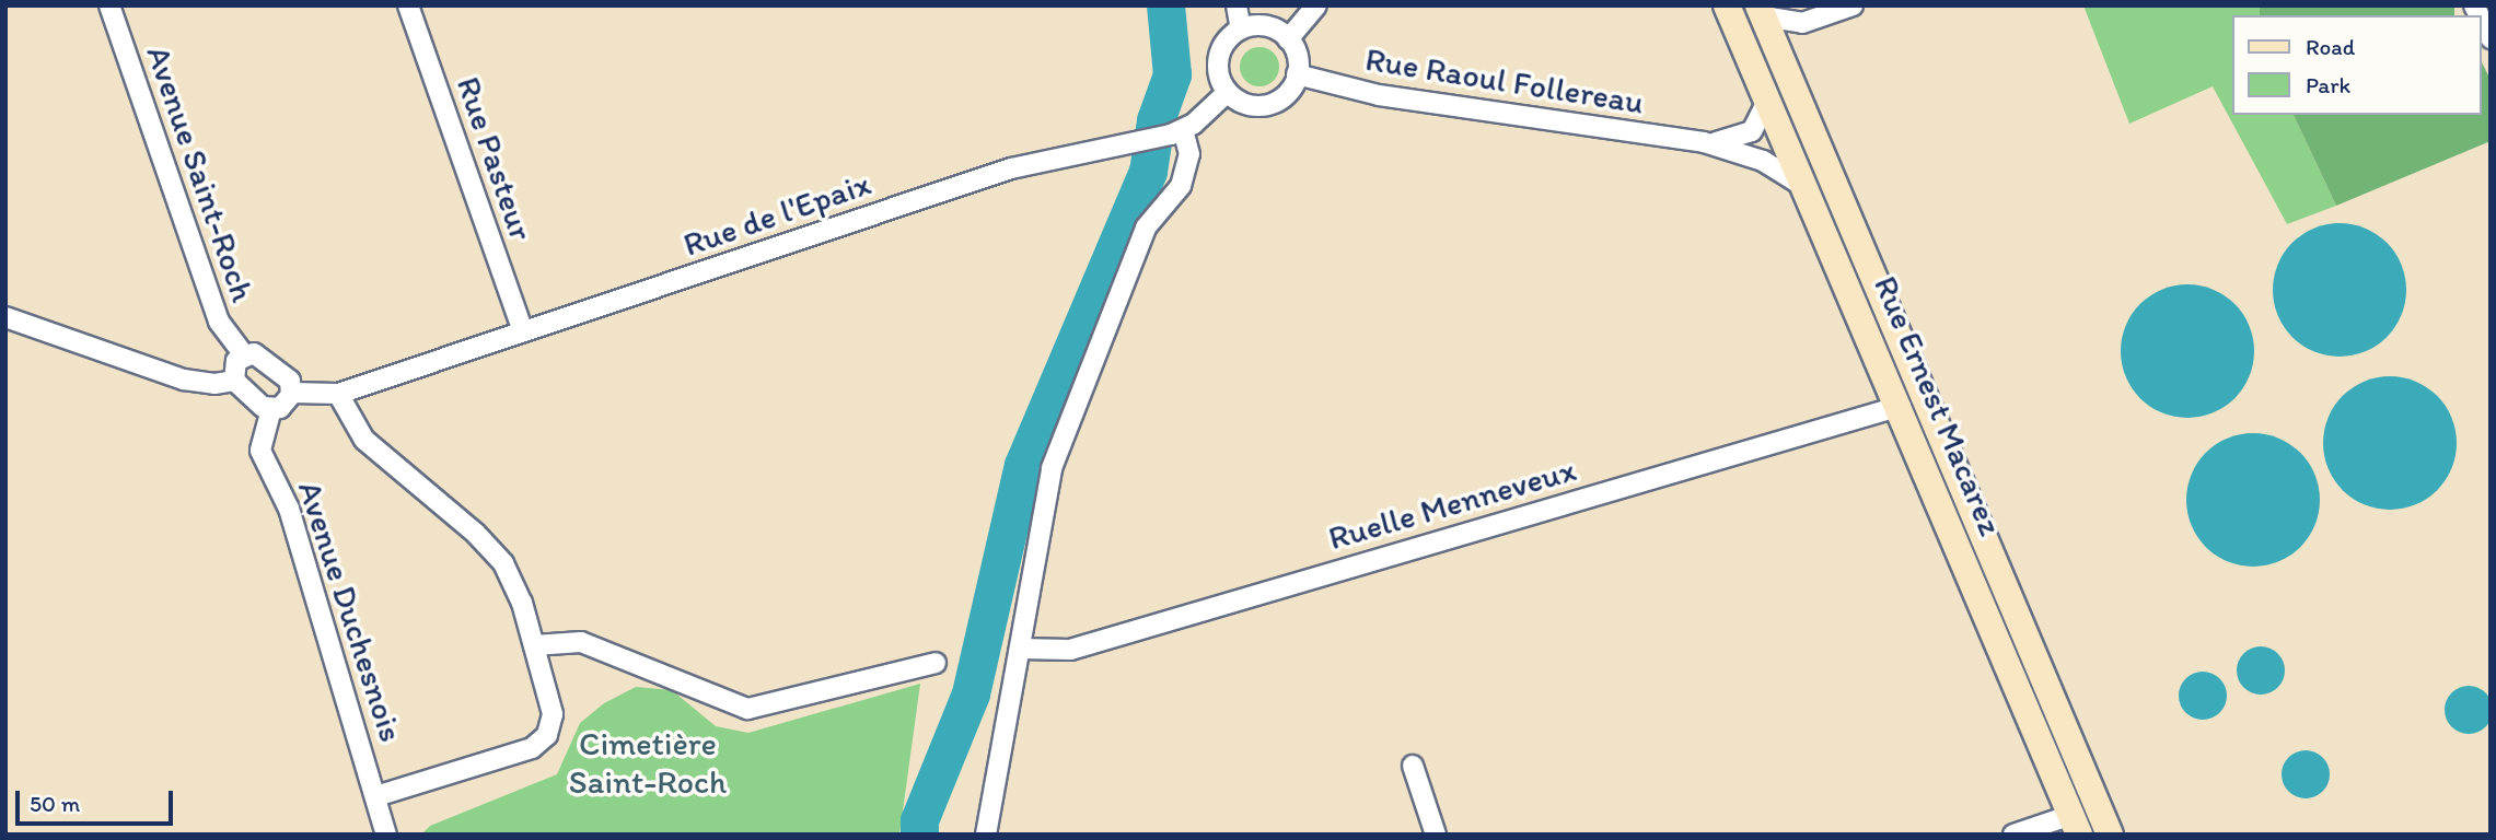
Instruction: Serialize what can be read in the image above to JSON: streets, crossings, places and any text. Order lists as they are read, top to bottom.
{
  "streets": {
    "main road": ["Rue Ernest Macarez"],
    "street": [
      "Rue Raoul Follereau",
      "Rue Pasteur",
      "Avenue Saint-Roch",
      "Rue de l'Epaix",
      "Ruelle Menneveux",
      "Avenue Duchesnois"
    ]
  },
  "crossings": [
    ["Rue Raoul Follereau", "Rue de l'Epaix"],
    ["Rue Raoul Follereau", "Rue Ernest Macarez"],
    ["Rue Pasteur", "Rue de l'Epaix"],
    ["Rue Ernest Macarez", "Ruelle Menneveux"]
  ],
  "parks": ["Cimetière Saint-Roch"],
  "legend": ["Road", "Park"],
  "scale_bar": "50 m"
}
